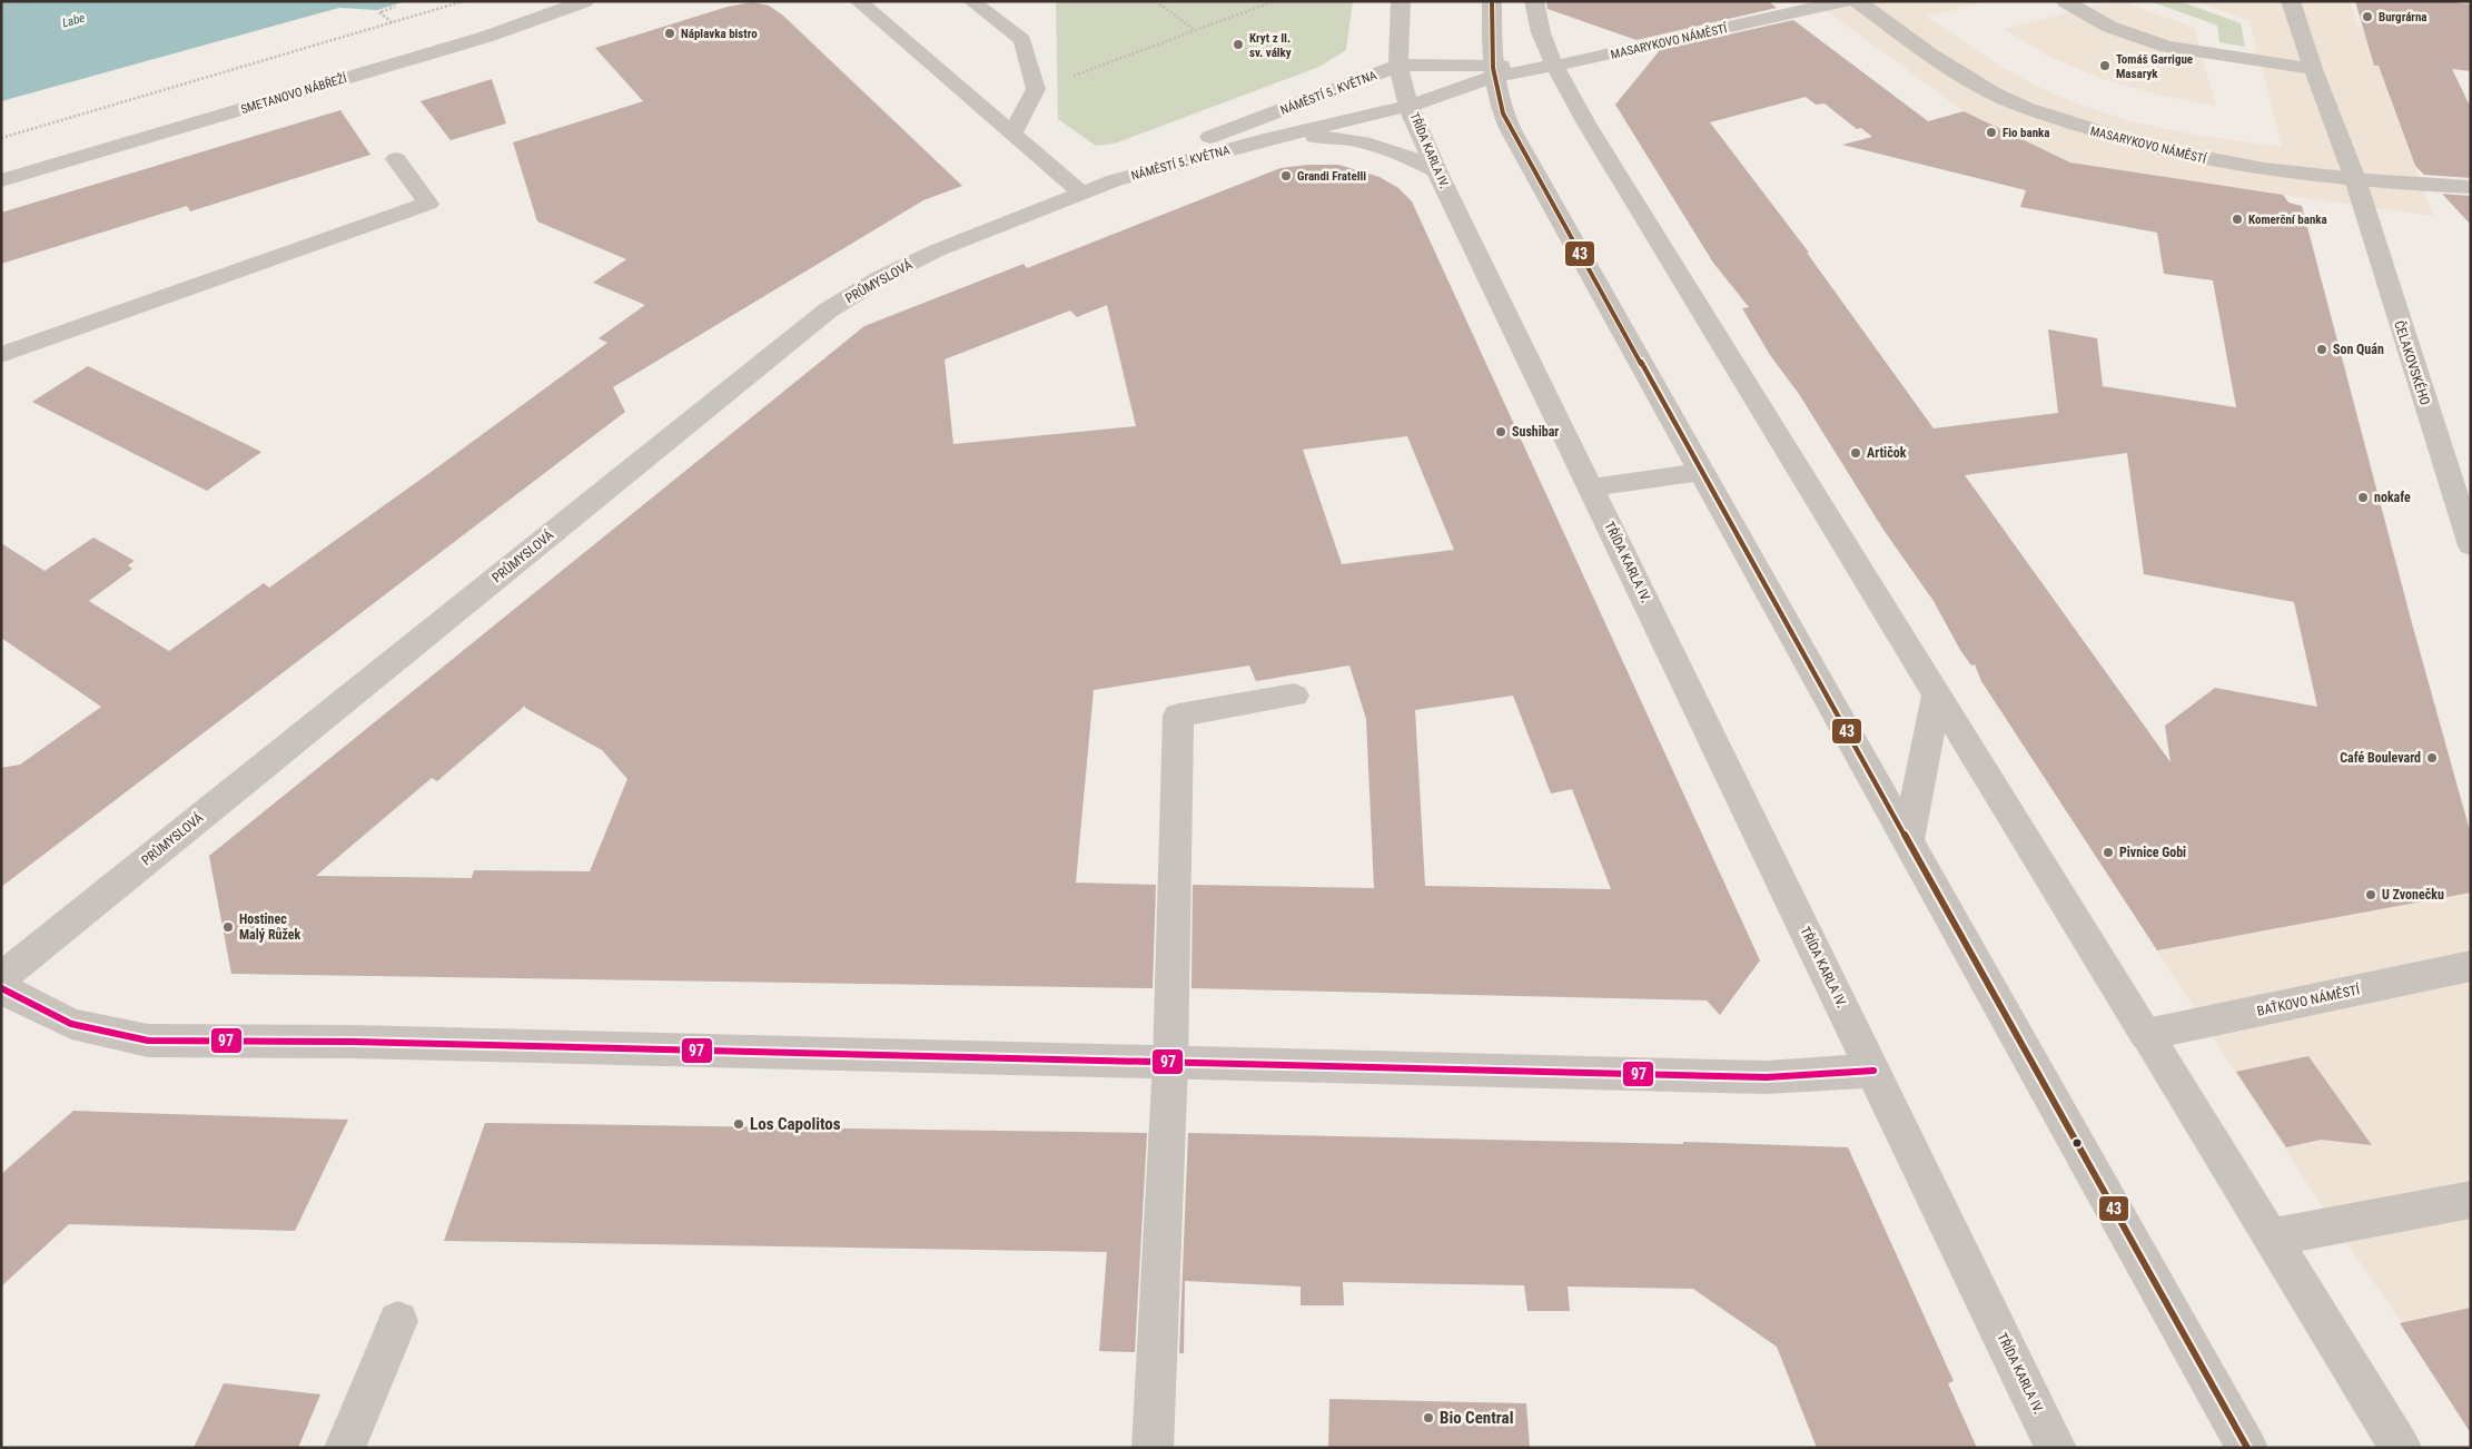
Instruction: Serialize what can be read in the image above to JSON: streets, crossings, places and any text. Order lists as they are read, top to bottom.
{
  "streets": {
    "street": [
      "MASARYKOVO NÁMĚSTÍ",
      "NÁMĚSTÍ 5. KVĚTNA",
      "SMETANOVO NÁBŘEŽÍ",
      "TŘÍDA KARLA IV.",
      "PRŮMYSLOVÁ",
      "ČELAKOVSKÉHO",
      "BAŤKOVO NÁMĚSTÍ"
    ]
  },
  "crossings": [
    ["MASARYKOVO NÁMĚSTÍ", "NÁMĚSTÍ 5. KVĚTNA"],
    ["MASARYKOVO NÁMĚSTÍ", "ČELAKOVSKÉHO"],
    ["NÁMĚSTÍ 5. KVĚTNA", "TŘÍDA KARLA IV."],
    ["NÁMĚSTÍ 5. KVĚTNA", "PRŮMYSLOVÁ"]
  ],
  "water": ["Labe"],
  "places": [
    "Burgrárna",
    "Náplavka bistro",
    "Kryt z II. sv. války",
    "Tomáš Garrigue Masaryk",
    "Fio banka",
    "Grandi Fratelli",
    "Komerční banka",
    "Son Quán",
    "Sushibar",
    "Artičok",
    "nokafe",
    "Café Boulevard",
    "Pivnice Gobi",
    "U Zvonečku",
    "Hostinec Malý Růžek",
    "Los Capolitos",
    "Bio Central"
  ],
  "lines": ["transit line 43", "transit line 97"]
}
